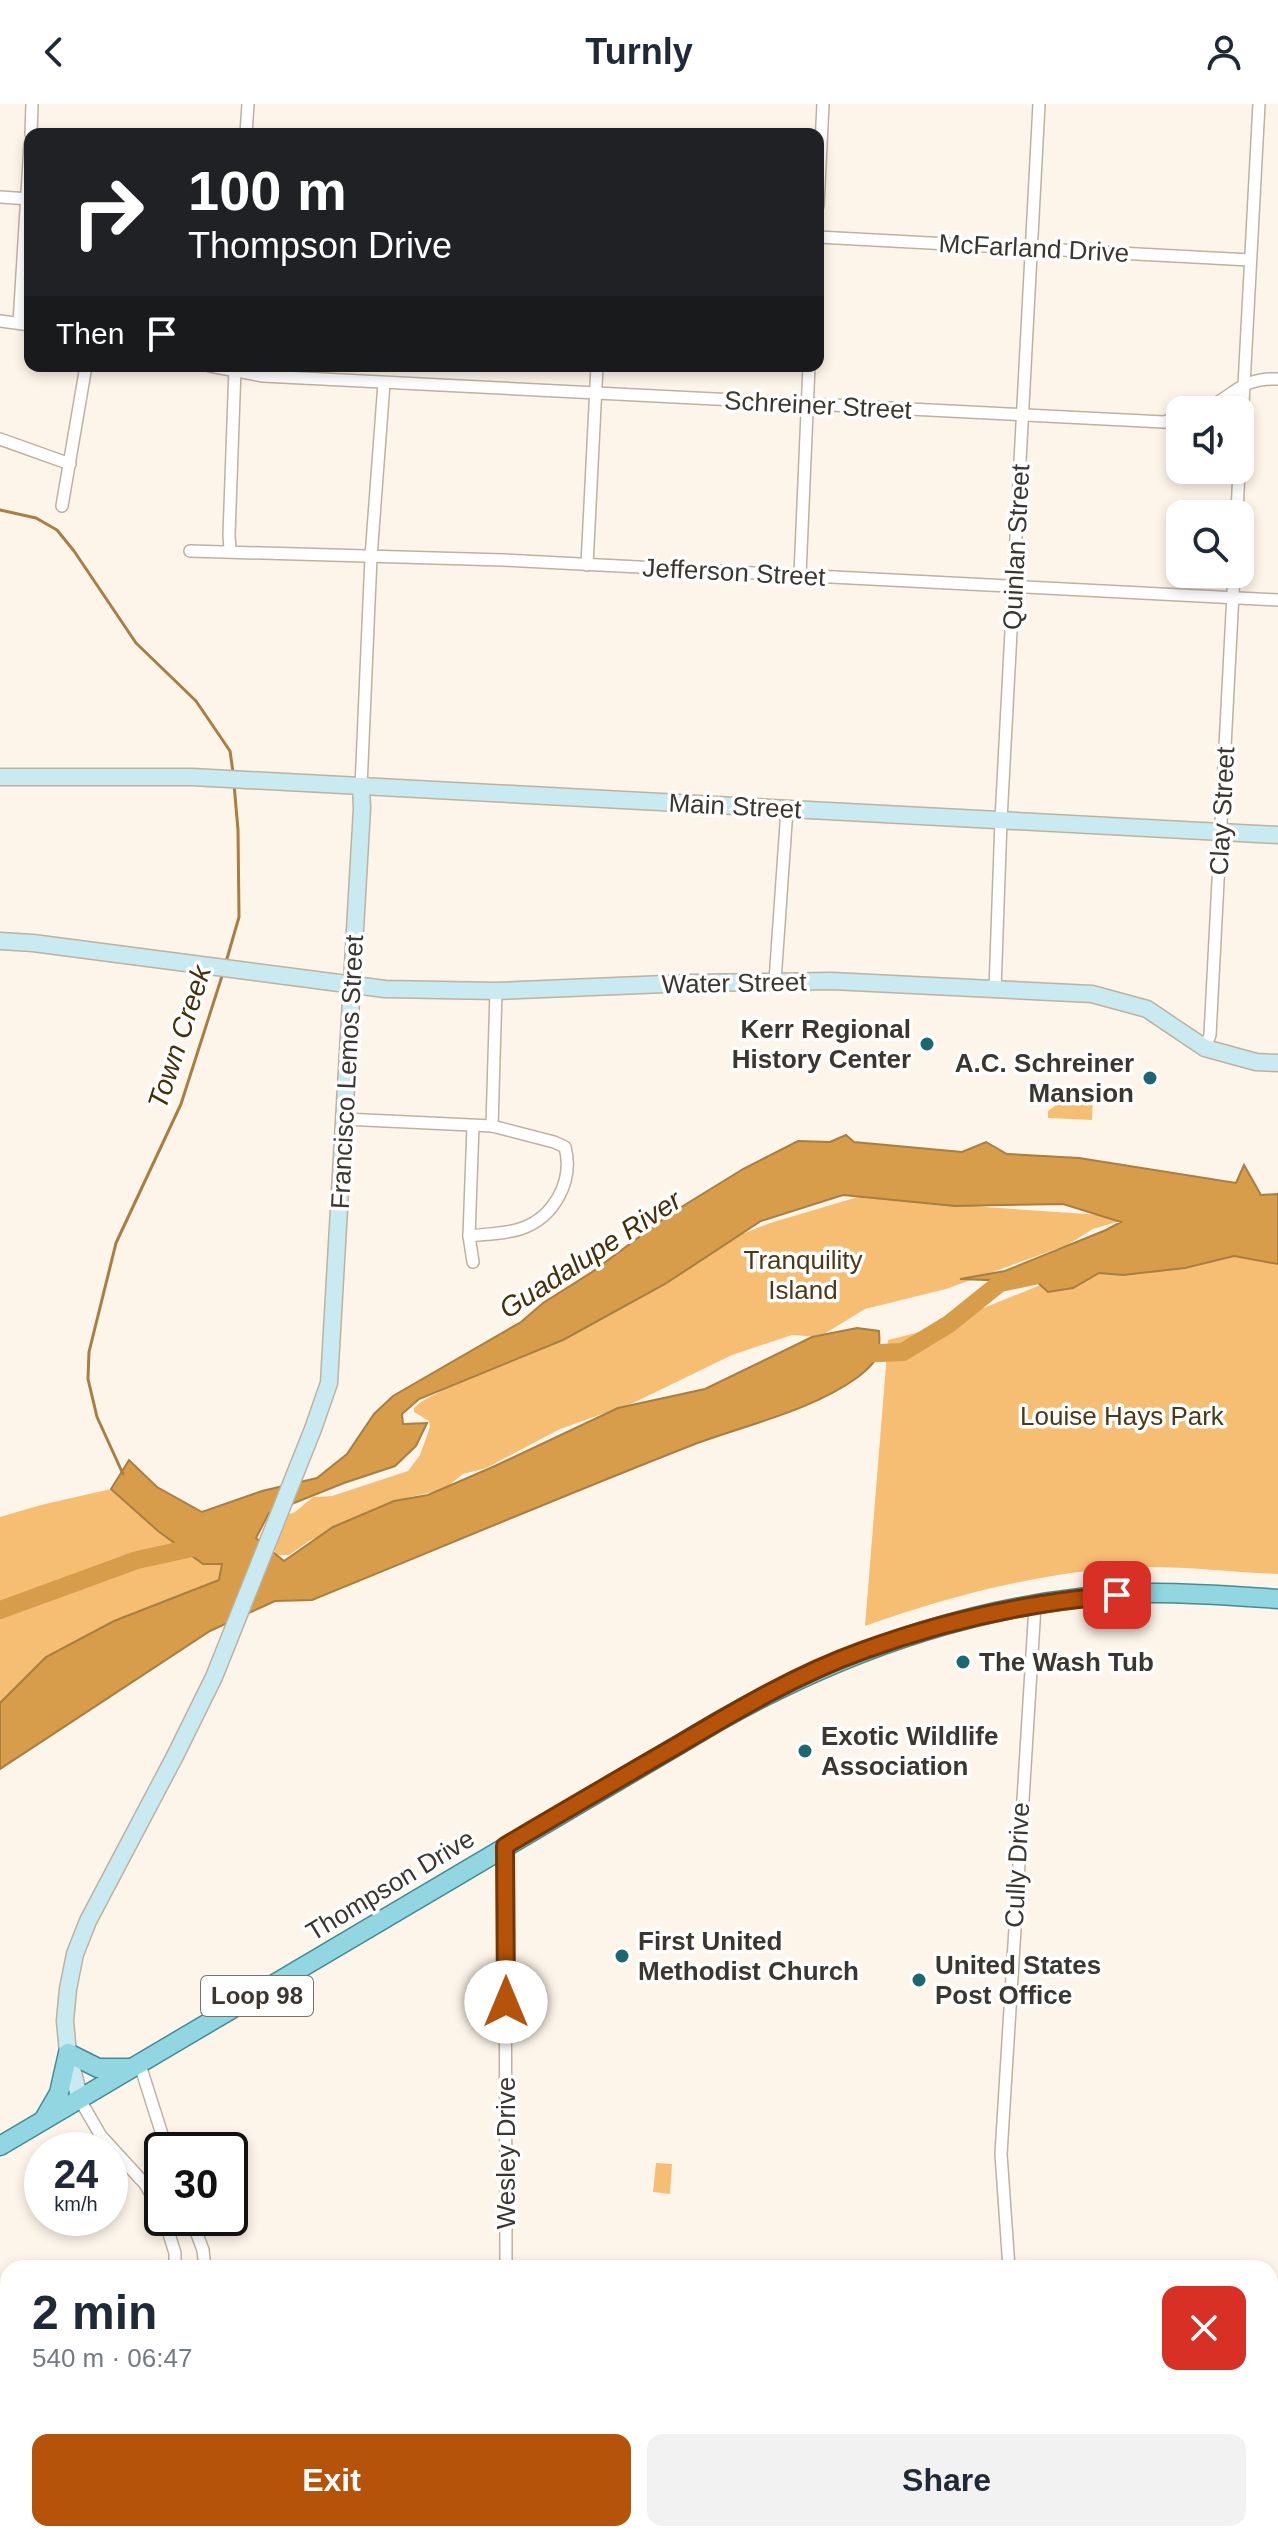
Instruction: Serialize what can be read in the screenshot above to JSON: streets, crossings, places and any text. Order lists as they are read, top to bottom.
{
  "streets": {
    "main road": ["Thompson Drive", "Loop 98"],
    "street": [
      "McFarland Drive",
      "Schreiner Street",
      "Quinlan Street",
      "Jefferson Street",
      "Main Street",
      "Clay Street",
      "Water Street",
      "Francisco Lemos Street",
      "Cully Drive",
      "Wesley Drive"
    ]
  },
  "crossings": [
    ["McFarland Drive", "Quinlan Street"],
    ["Schreiner Street", "Quinlan Street"],
    ["Schreiner Street", "Francisco Lemos Street"],
    ["Quinlan Street", "Jefferson Street"],
    ["Quinlan Street", "Main Street"],
    ["Quinlan Street", "Water Street"],
    ["Jefferson Street", "Clay Street"],
    ["Jefferson Street", "Francisco Lemos Street"],
    ["Main Street", "Clay Street"],
    ["Main Street", "Francisco Lemos Street"],
    ["Clay Street", "Water Street"],
    ["Water Street", "Francisco Lemos Street"],
    ["Francisco Lemos Street", "Thompson Drive"],
    ["Cully Drive", "Thompson Drive"],
    ["Thompson Drive", "Wesley Drive"]
  ],
  "water": ["Town Creek", "Guadalupe River"],
  "parks": ["Tranquility Island", "Louise Hays Park"],
  "places": [
    "Kerr Regional History Center",
    "A.C. Schreiner Mansion",
    "The Wash Tub",
    "Exotic Wildlife Association",
    "First United Methodist Church",
    "United States Post Office"
  ],
  "page": {
    "header": "Turnly",
    "turn": ["100 m", "Thompson Drive"],
    "then": "Then",
    "speed": "24 km/h",
    "limit": "30",
    "heading": ["2 min", "540 m · 06:47"],
    "buttons": ["Exit", "Share"]
  }
}
